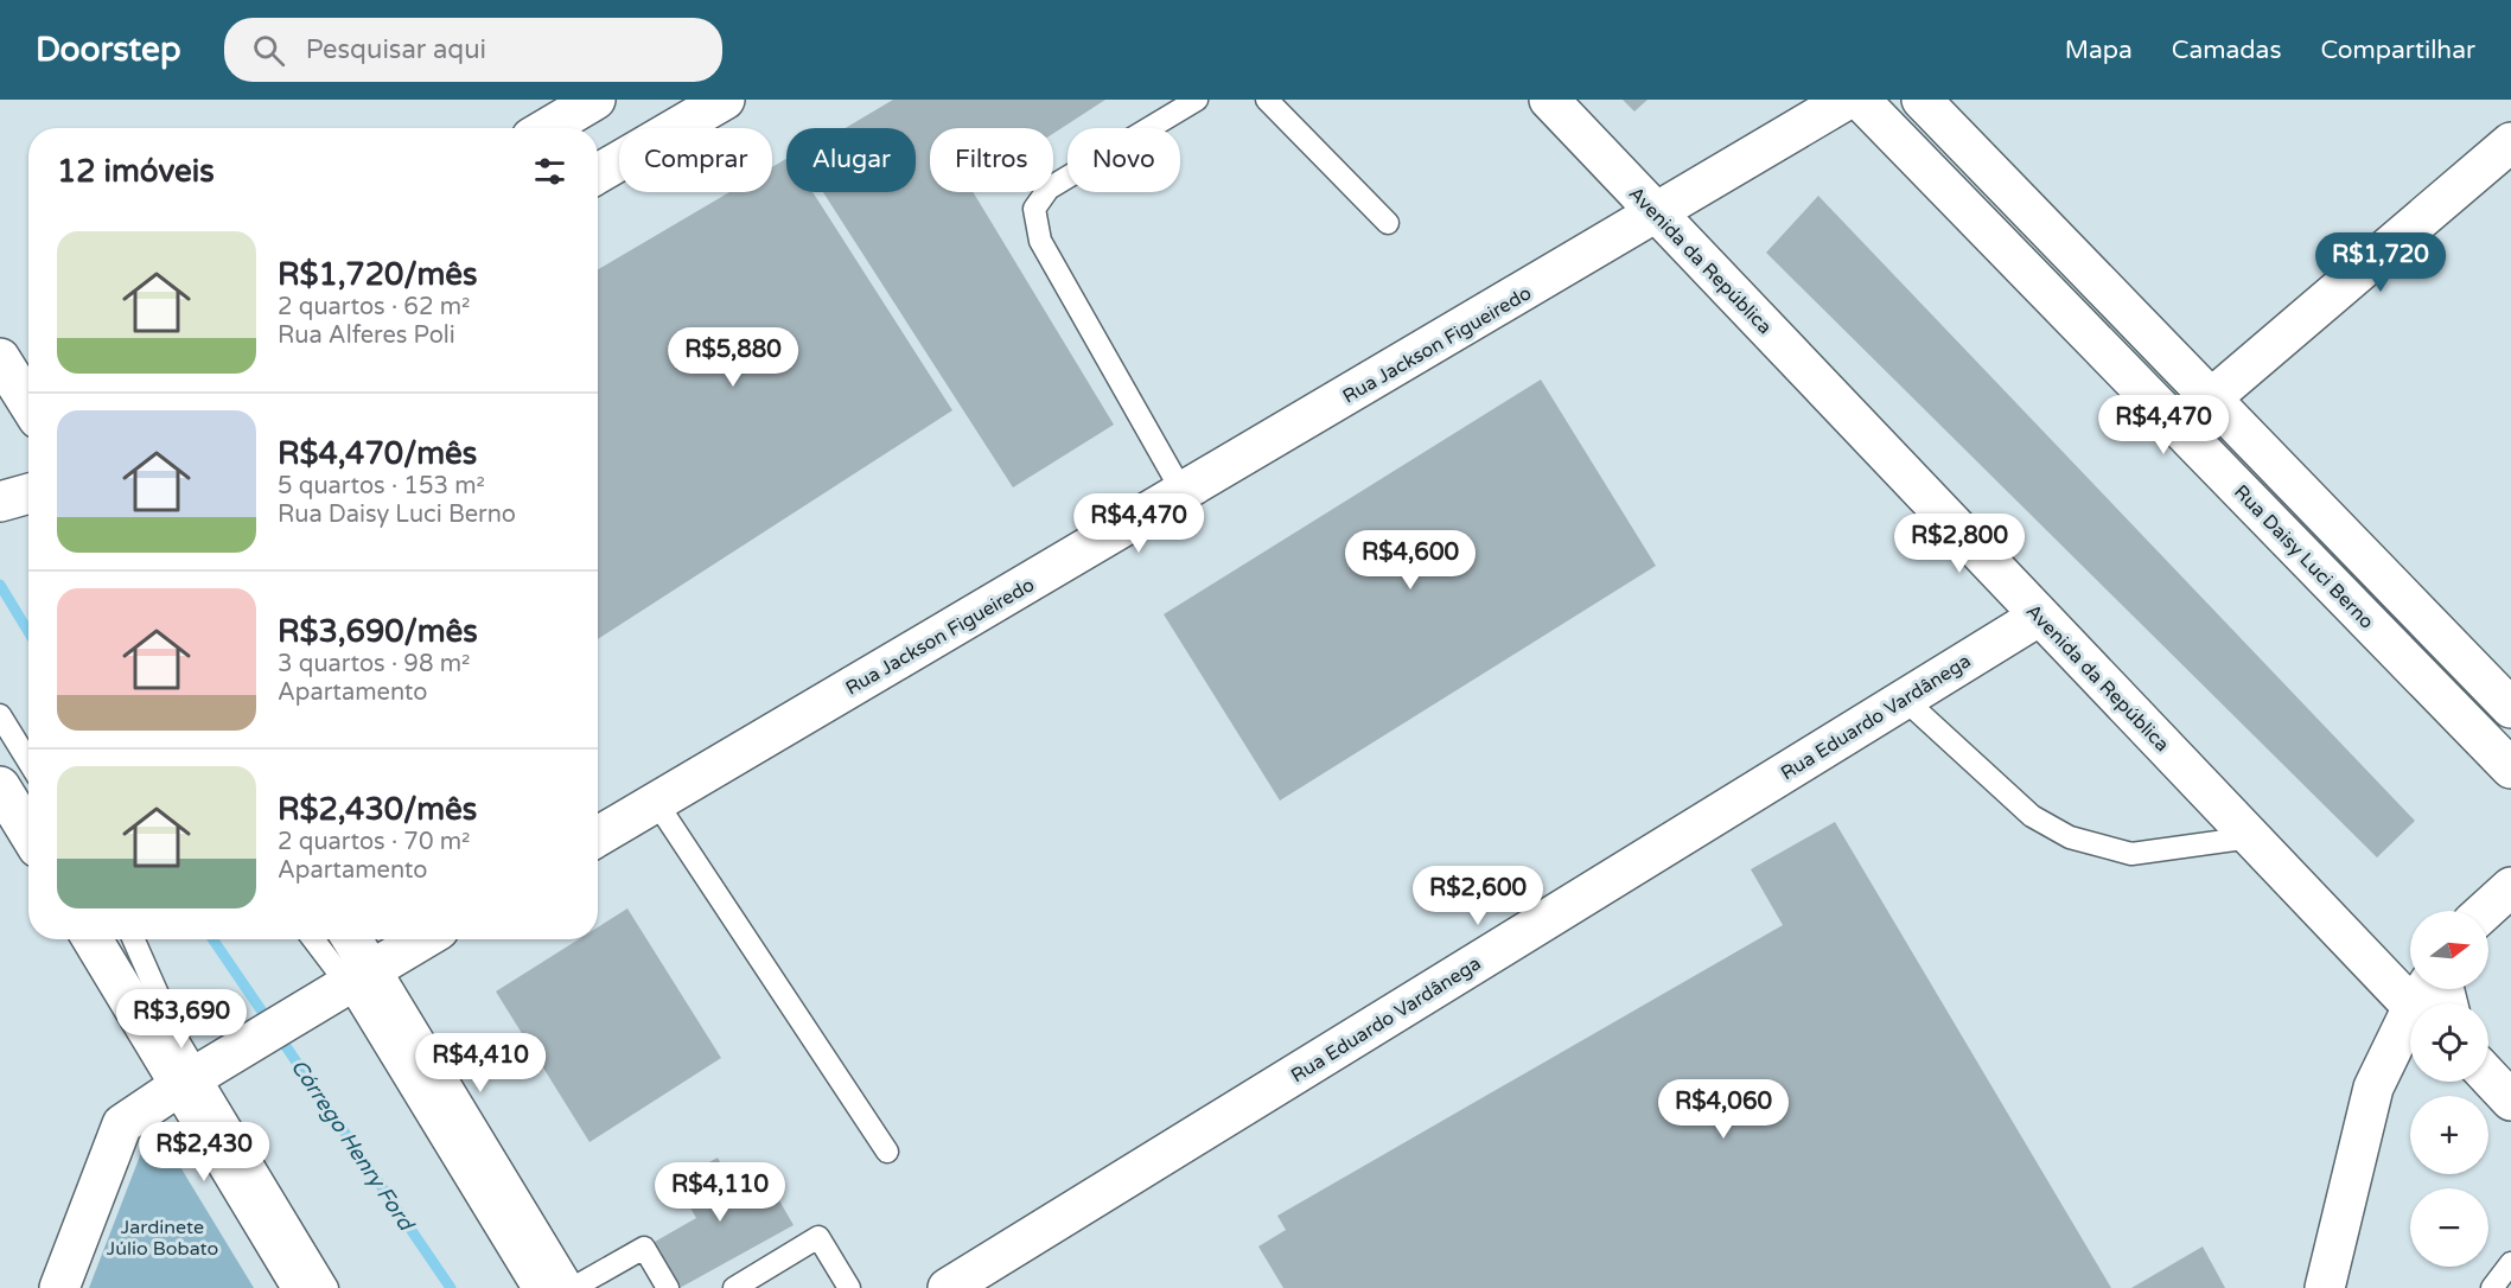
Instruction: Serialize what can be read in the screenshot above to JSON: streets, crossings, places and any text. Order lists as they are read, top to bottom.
{
  "streets": {
    "street": [
      "Avenida da República",
      "Rua Jackson Figueiredo",
      "Rua Daisy Luci Berno",
      "Rua Eduardo Vardânega"
    ]
  },
  "crossings": [
    ["Avenida da República", "Rua Jackson Figueiredo"],
    ["Avenida da República", "Rua Eduardo Vardânega"]
  ],
  "water": ["Córrego Henry Ford"],
  "parks": ["Jardinete Júlio Bobato"],
  "north": "right",
  "page": {
    "header": "Doorstep",
    "search": "Pesquisar aqui",
    "nav": ["Mapa", "Camadas", "Compartilhar"],
    "chip": [
      "Comprar",
      "Alugar",
      "Filtros",
      "Novo"
    ],
    "heading": "12 imóveis",
    "list": [
      {
        "name": "R$1,720/mês",
        "note": "2 quartos · 62 m² · Rua Alferes Poli"
      },
      {
        "name": "R$4,470/mês",
        "note": "5 quartos · 153 m² · Rua Daisy Luci Berno"
      },
      {
        "name": "R$3,690/mês",
        "note": "3 quartos · 98 m² · Apartamento"
      },
      {
        "name": "R$2,430/mês",
        "note": "2 quartos · 70 m² · Apartamento"
      }
    ],
    "price": [
      "R$1,720",
      "R$5,880",
      "R$4,470",
      "R$4,470",
      "R$2,800",
      "R$4,600",
      "R$2,600",
      "R$3,690",
      "R$4,410",
      "R$4,060",
      "R$2,430",
      "R$4,110"
    ],
    "map_buttons": ["+", "−"]
  }
}
